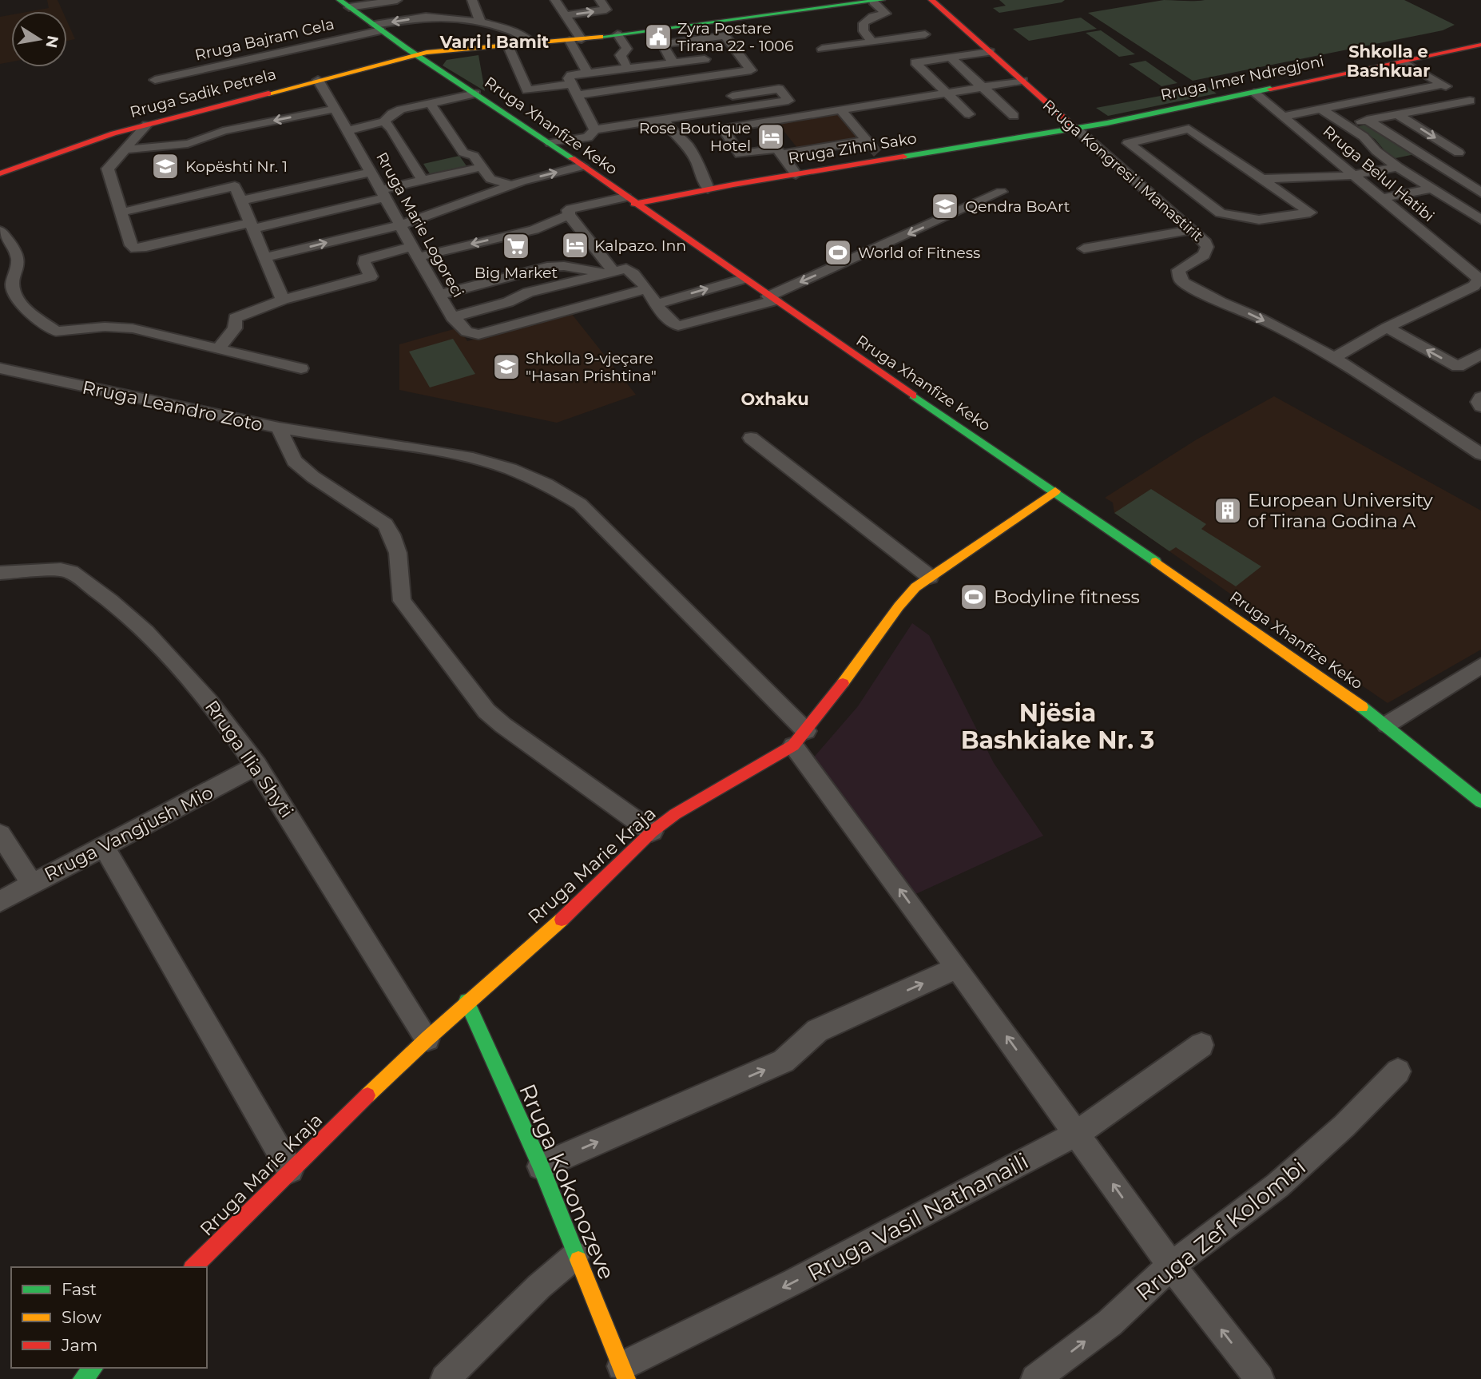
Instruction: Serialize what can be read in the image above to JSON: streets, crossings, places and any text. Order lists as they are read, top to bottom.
{
  "streets": {
    "street": [
      "Rruga Bajram Cela",
      "Rruga Imer Ndregjoni",
      "Rruga Sadik Petrela",
      "Rruga Xhanfize Keko",
      "Rruga Zihni Sako",
      "Rruga Kongresi i Manastirit",
      "Rruga Belul Hatibi",
      "Rruga Marie Logoreci",
      "Rruga Leandro Zoto",
      "Rruga Ilia Shyti",
      "Rruga Vangjush Mio",
      "Rruga Marie Kraja",
      "Rruga Kokonozeve",
      "Rruga Vasil Nathanaili",
      "Rruga Zef Kolombi"
    ]
  },
  "crossings": [
    ["Rruga Bajram Cela", "Rruga Xhanfize Keko"],
    ["Rruga Imer Ndregjoni", "Rruga Zihni Sako"],
    ["Rruga Imer Ndregjoni", "Rruga Kongresi i Manastirit"],
    ["Rruga Imer Ndregjoni", "Rruga Belul Hatibi"],
    ["Rruga Sadik Petrela", "Rruga Xhanfize Keko"],
    ["Rruga Sadik Petrela", "Rruga Marie Logoreci"],
    ["Rruga Xhanfize Keko", "Rruga Zihni Sako"],
    ["Rruga Xhanfize Keko", "Rruga Marie Kraja"],
    ["Rruga Zihni Sako", "Rruga Kongresi i Manastirit"],
    ["Rruga Leandro Zoto", "Rruga Marie Kraja"],
    ["Rruga Ilia Shyti", "Rruga Vangjush Mio"],
    ["Rruga Ilia Shyti", "Rruga Marie Kraja"],
    ["Rruga Marie Kraja", "Rruga Kokonozeve"],
    ["Rruga Kokonozeve", "Rruga Vasil Nathanaili"]
  ],
  "one_way": ["Rruga Vasil Nathanaili", "Rruga Zef Kolombi"],
  "districts": [
    "Varri i Bamit",
    "Shkolla e Bashkuar",
    "Oxhaku",
    "Njësia Bashkiake Nr. 3"
  ],
  "places": {
    "public building": ["Zyra Postare Tirana 22 - 1006"],
    "hotel": ["Rose Boutique Hotel", "Kalpazo. Inn"],
    "school or university": ["Kopështi Nr. 1", "Qendra BoArt", "Shkolla 9-vjeçare \"Hasan Prishtina\""],
    "supermarket": ["Big Market"],
    "sports": ["World of Fitness", "Bodyline fitness"],
    "building": ["European University of Tirana Godina A"]
  },
  "legend": ["Fast", "Slow", "Jam"],
  "north": "right"
}
